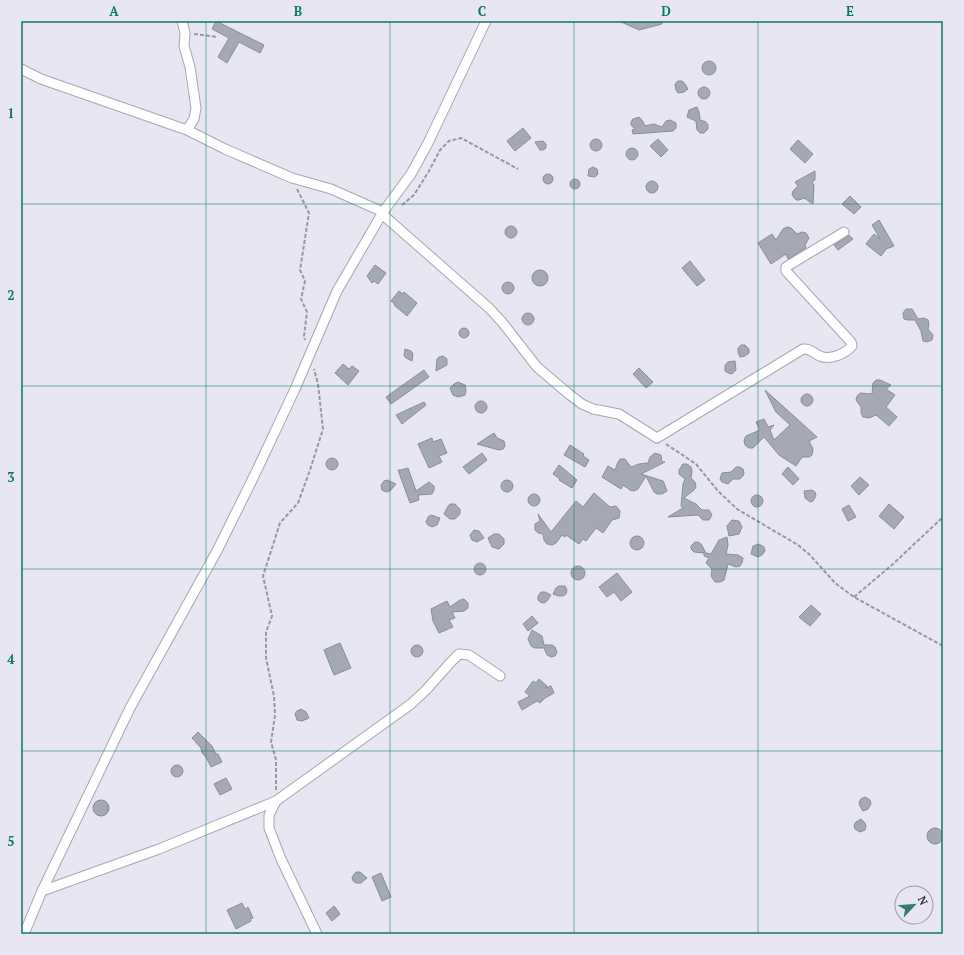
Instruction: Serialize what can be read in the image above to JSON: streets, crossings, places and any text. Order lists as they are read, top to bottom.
{
  "north": "top right",
  "grid": {
    "columns": [
      "A",
      "B",
      "C",
      "D",
      "E"
    ],
    "rows": [
      "1",
      "2",
      "3",
      "4",
      "5"
    ]
  }
}
